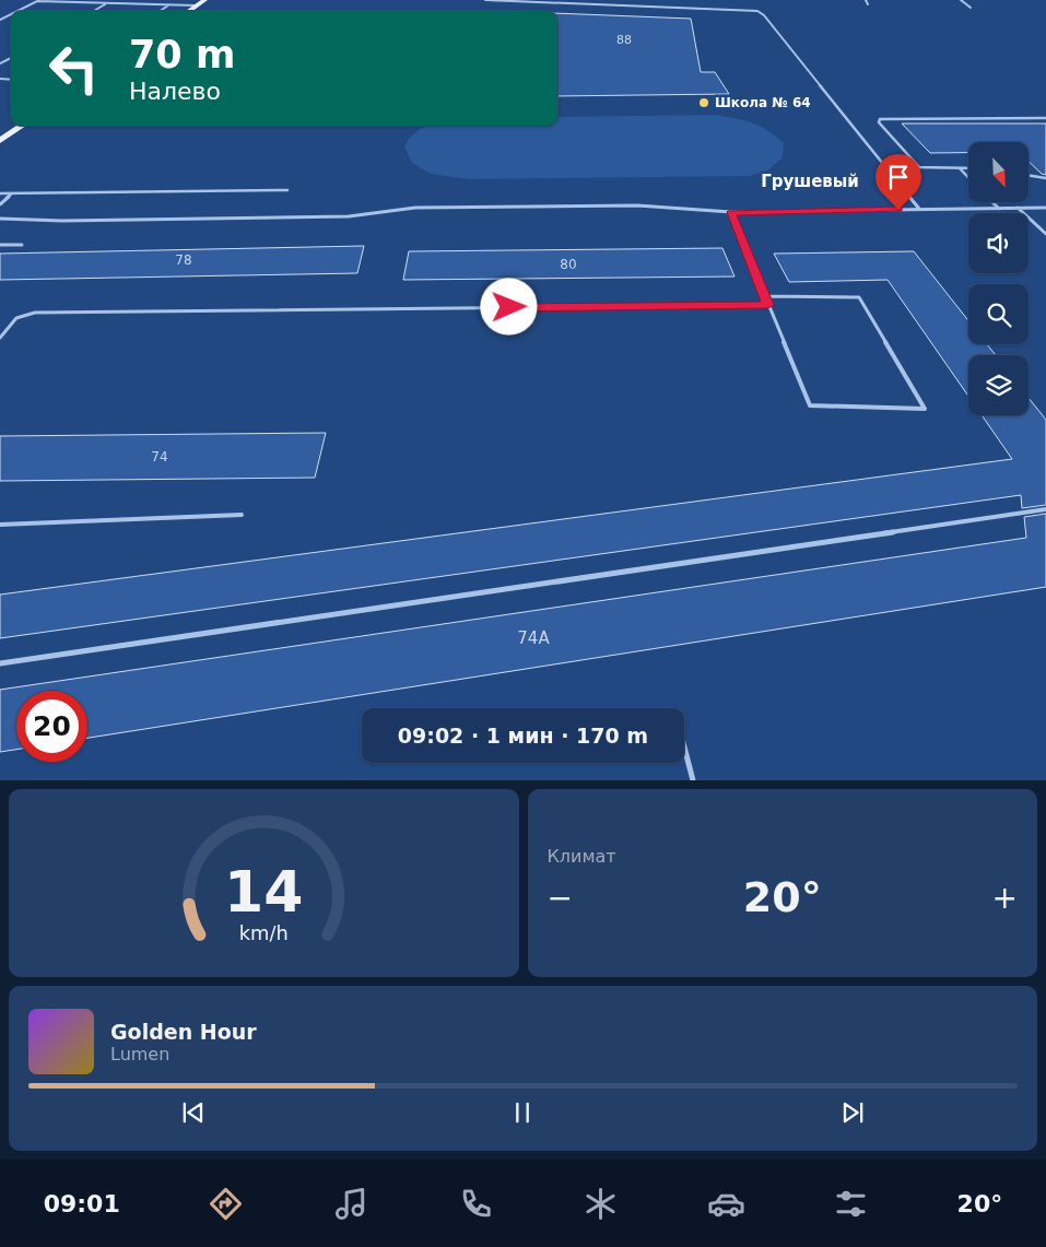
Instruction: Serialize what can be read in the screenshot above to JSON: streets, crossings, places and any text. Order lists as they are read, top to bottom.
{
  "districts": ["Грушевый"],
  "places": ["Школа № 64"],
  "house_numbers": [
    "88",
    "78",
    "80",
    "74",
    "74А"
  ],
  "north": "bottom right",
  "page": {
    "turn": ["70 m", "Налево"],
    "limit": "20",
    "trip": "09:02 · 1 мин · 170 m",
    "tile": "Климат",
    "heat": ["−", "20°", "+"],
    "song": ["Golden Hour", "Lumen"],
    "tabs": ["09:01", "20°"],
    "gauge": ["14", "km/h"]
  }
}
